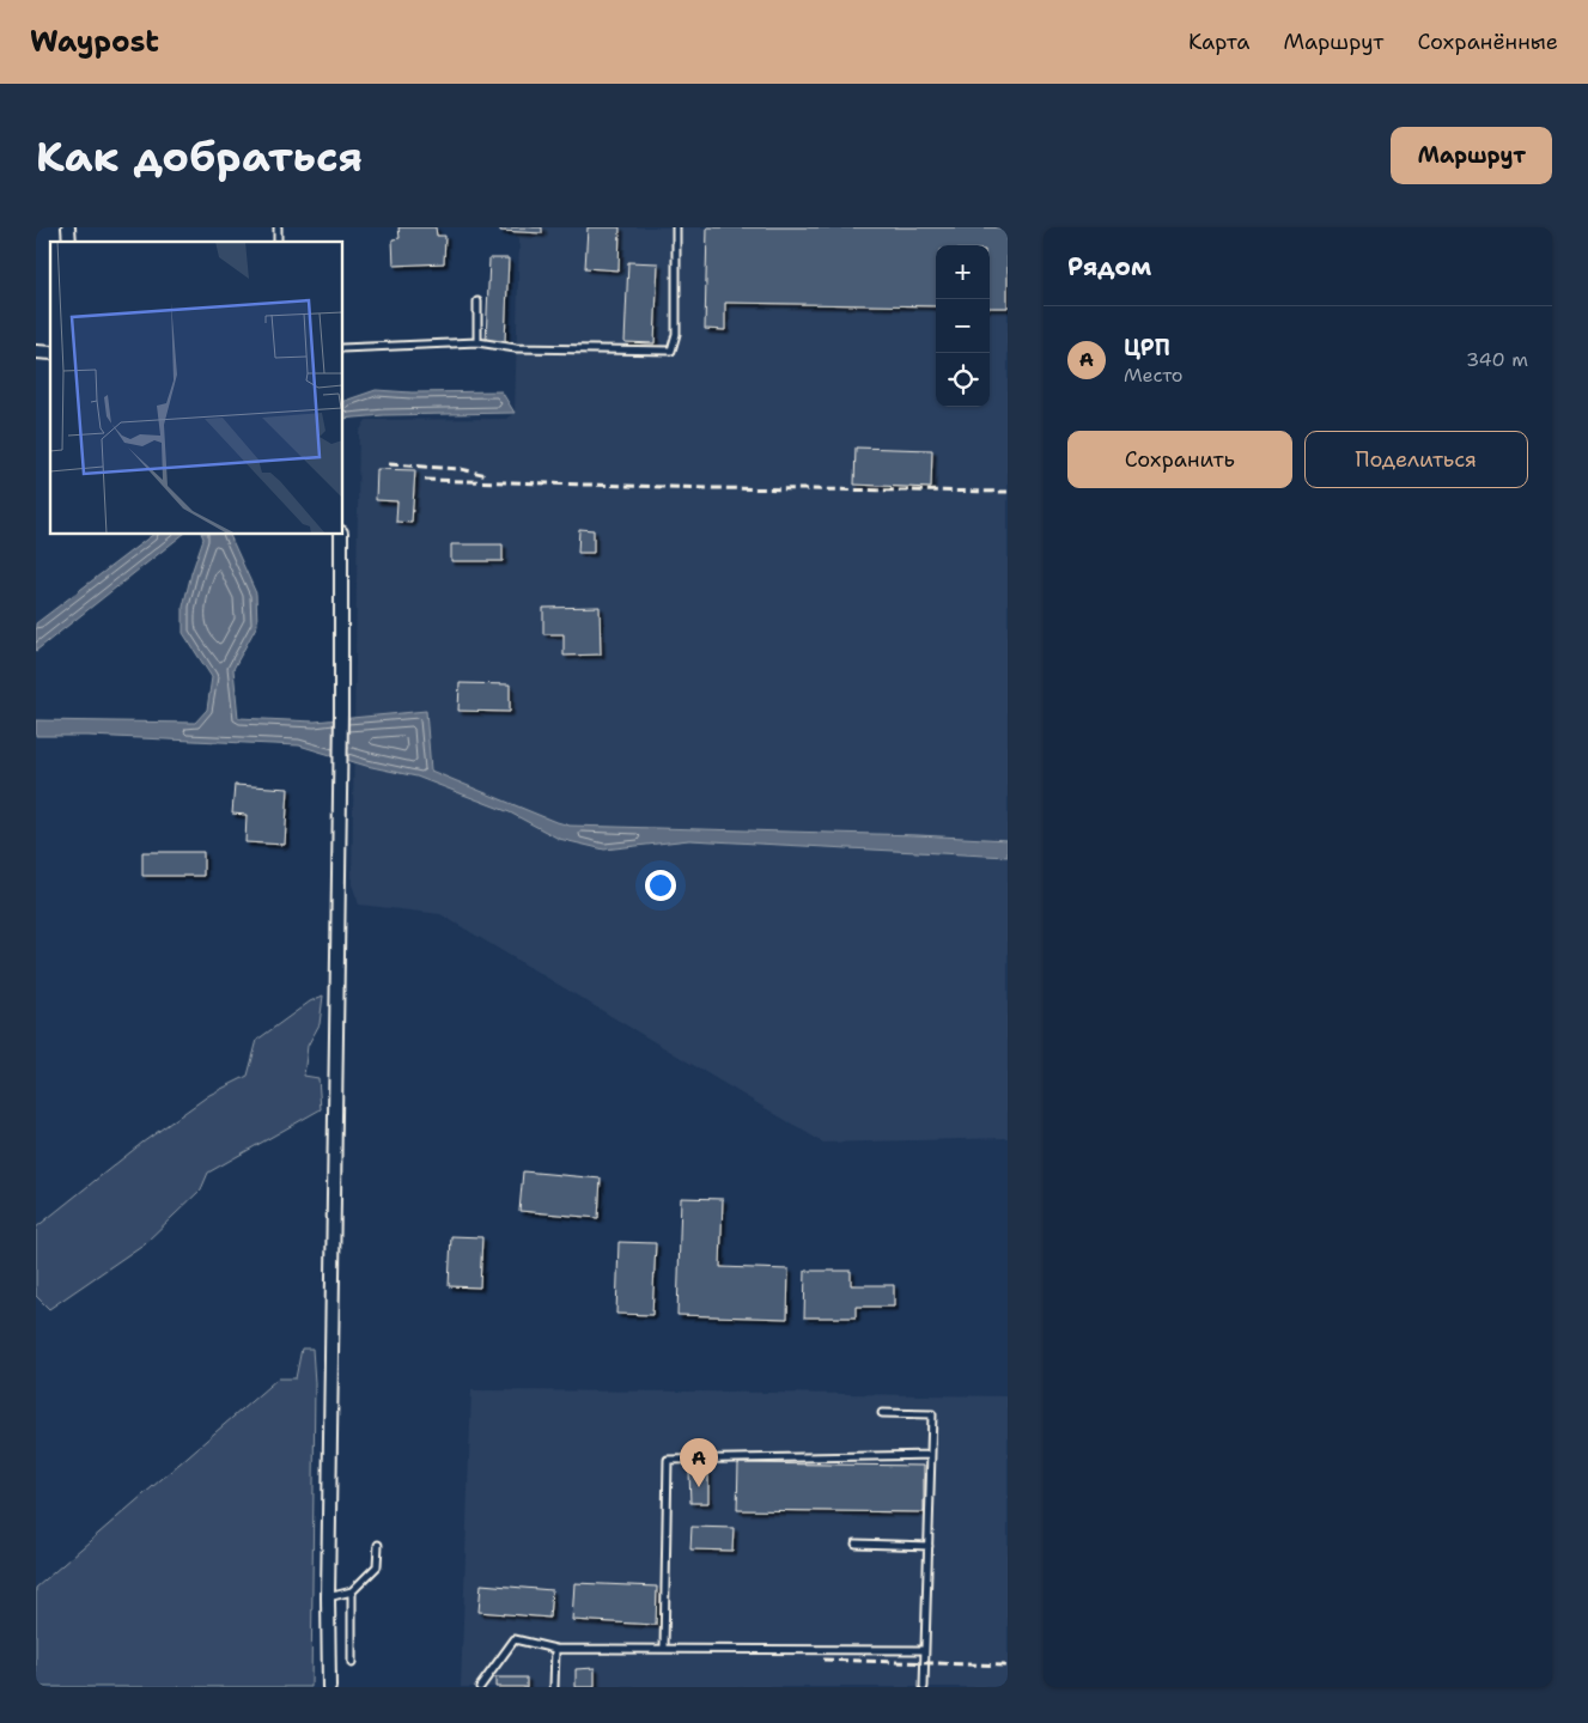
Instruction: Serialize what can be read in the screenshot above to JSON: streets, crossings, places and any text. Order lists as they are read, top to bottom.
{
  "page": {
    "header": "Waypost",
    "nav": ["Карта", "Маршрут", "Сохранённые"],
    "buttons": [
      "Маршрут",
      ["Сохранить", "Поделиться"]
    ],
    "title": "Как добраться",
    "heading": "Рядом",
    "map_buttons": ["+", "−"],
    "list": [
      {
        "mark": "A",
        "name": "ЦРП",
        "note": "Место",
        "value": "340 m"
      }
    ],
    "pins": "A"
  }
}
